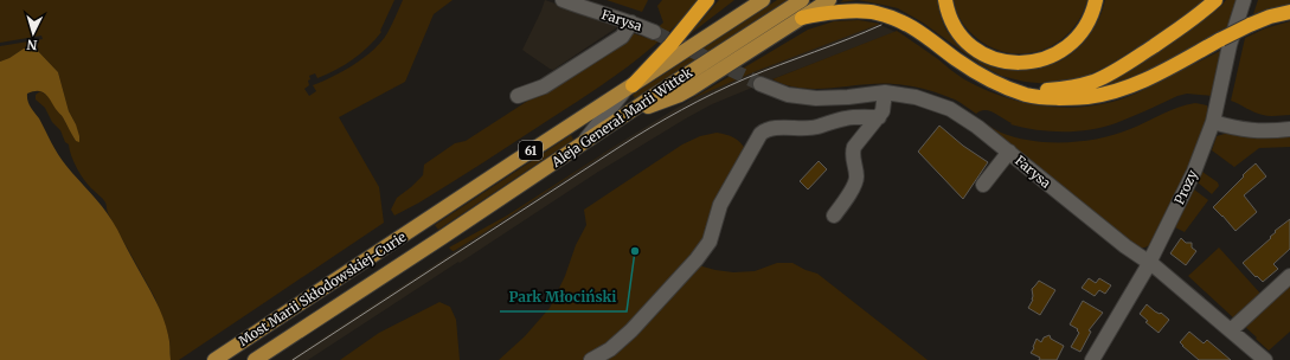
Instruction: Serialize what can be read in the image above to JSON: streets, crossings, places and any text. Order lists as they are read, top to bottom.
{
  "streets": {
    "main road": ["Aleja Generał Marii Wittek", "61", "Most Marii Skłodowskiej-Curie"],
    "street": ["Farysa", "Prozy"]
  },
  "crossings": [
    ["Farysa", "Prozy"],
    ["Aleja Generał Marii Wittek", "61"],
    ["Aleja Generał Marii Wittek", "Most Marii Skłodowskiej-Curie"]
  ],
  "places": ["Park Młociński"],
  "north": "bottom"
}
